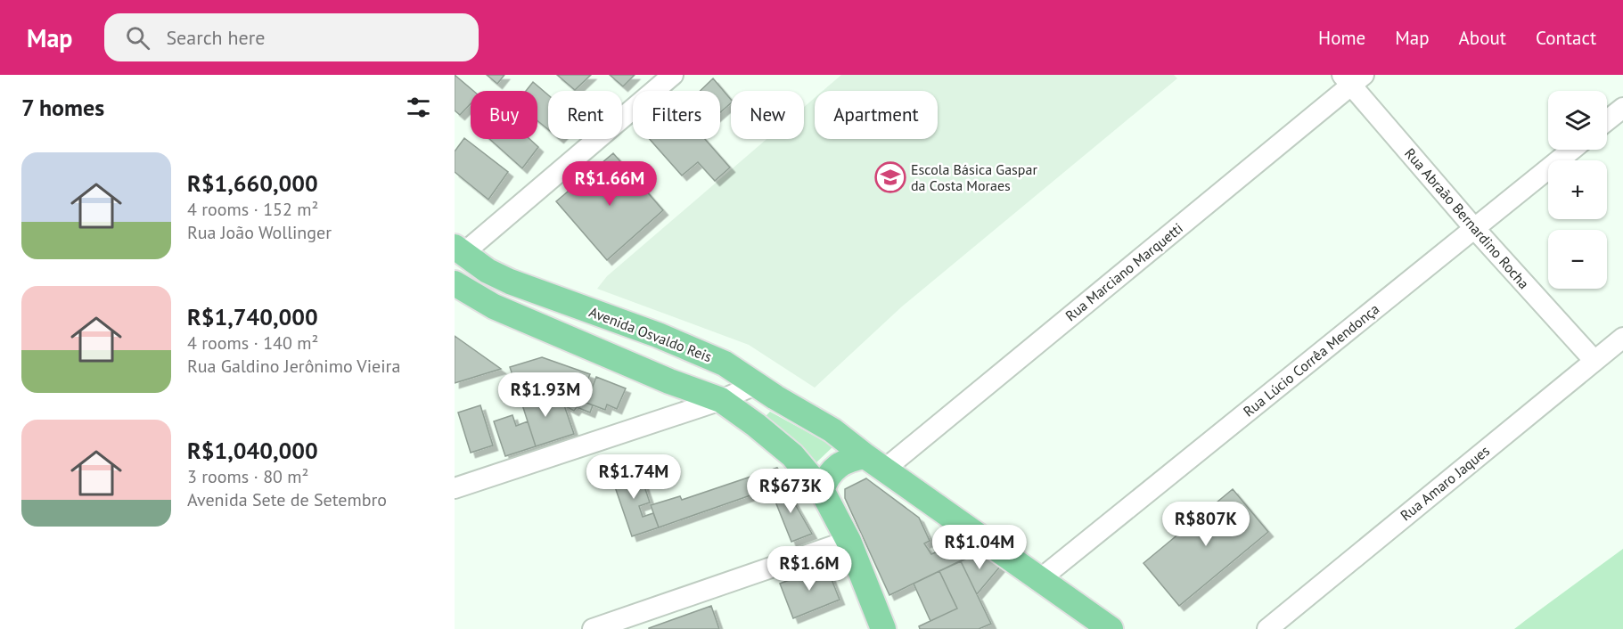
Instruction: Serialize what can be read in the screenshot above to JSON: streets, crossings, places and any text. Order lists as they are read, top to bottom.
{
  "streets": {
    "main road": ["Avenida Osvaldo Reis"],
    "street": [
      "Rua Abraão Bernardino Rocha",
      "Rua Marciano Marquetti",
      "Rua Lúcio Corrêa Mendonça",
      "Rua Amaro Jaques"
    ]
  },
  "crossings": [
    ["Rua Abraão Bernardino Rocha", "Rua Marciano Marquetti"],
    ["Rua Abraão Bernardino Rocha", "Rua Lúcio Corrêa Mendonça"],
    ["Rua Abraão Bernardino Rocha", "Rua Amaro Jaques"],
    ["Rua Marciano Marquetti", "Avenida Osvaldo Reis"],
    ["Avenida Osvaldo Reis", "Rua Lúcio Corrêa Mendonça"]
  ],
  "places": {
    "school or university": ["Escola Básica Gaspar da Costa Moraes"]
  },
  "page": {
    "header": "Map",
    "search": "Search here",
    "nav": [
      "Home",
      "Map",
      "About",
      "Contact"
    ],
    "heading": "7 homes",
    "map_buttons": ["+", "−"],
    "chip": [
      "Buy",
      "Rent",
      "Filters",
      "New",
      "Apartment"
    ],
    "list": [
      {
        "name": "R$1,660,000",
        "note": "4 rooms · 152 m² · Rua João Wollinger"
      },
      {
        "name": "R$1,740,000",
        "note": "4 rooms · 140 m² · Rua Galdino Jerônimo Vieira"
      },
      {
        "name": "R$1,040,000",
        "note": "3 rooms · 80 m² · Avenida Sete de Setembro"
      }
    ],
    "price": [
      "R$1.66M",
      "R$1.93M",
      "R$1.74M",
      "R$673K",
      "R$807K",
      "R$1.04M",
      "R$1.6M"
    ]
  }
}
